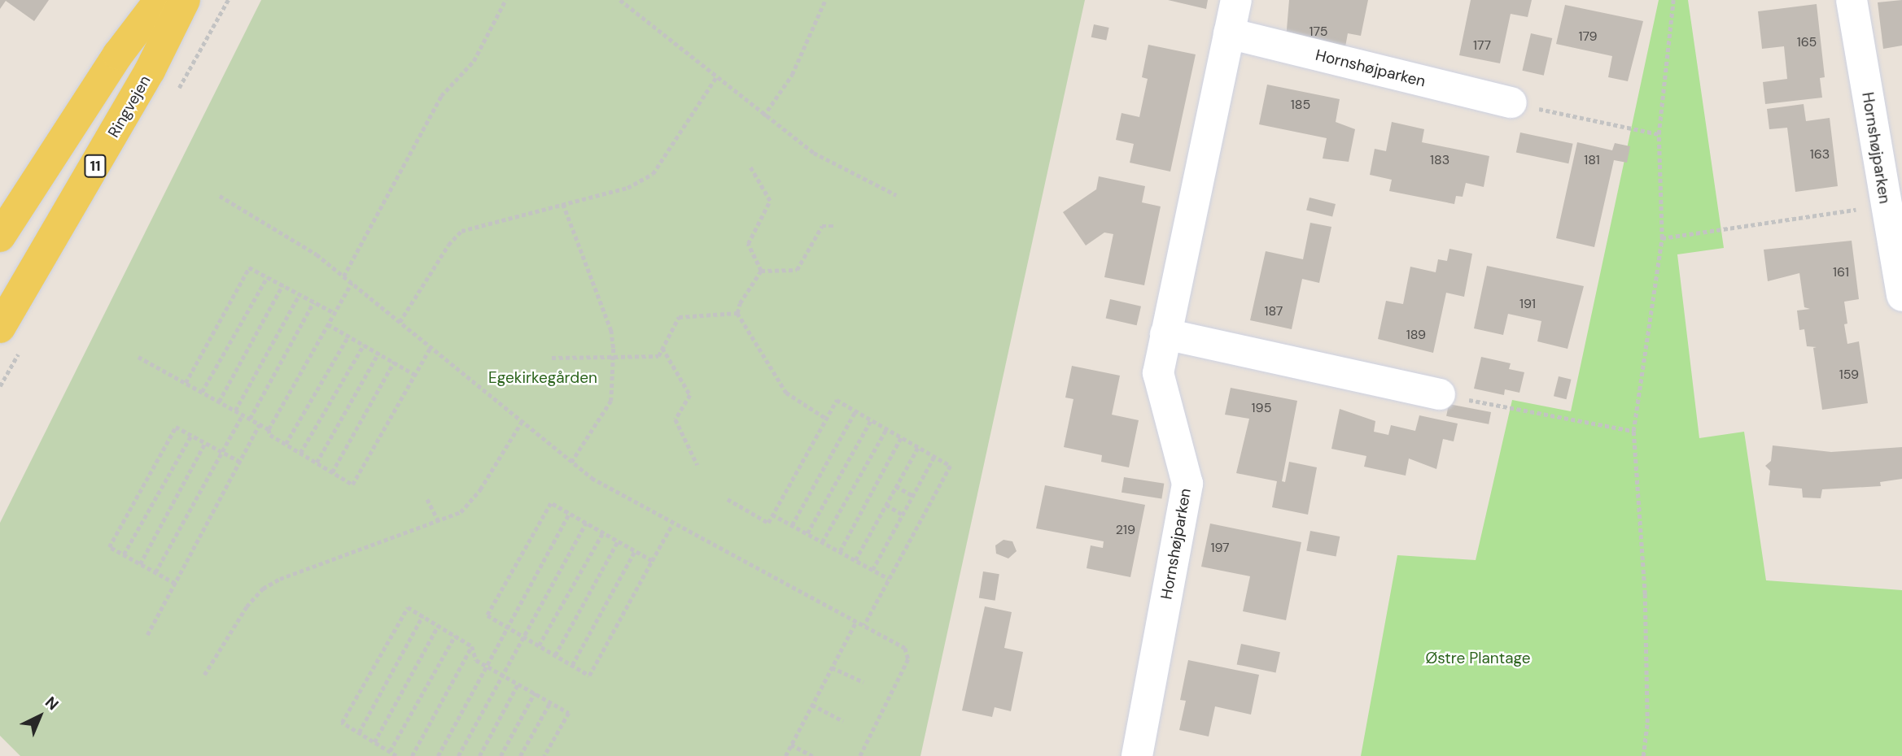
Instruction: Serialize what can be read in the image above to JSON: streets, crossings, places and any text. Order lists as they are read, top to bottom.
{
  "streets": {
    "main road": ["Ringvejen", "11"],
    "street": ["Hornshøjparken"]
  },
  "parks": ["Egekirkegården", "Østre Plantage"],
  "house_numbers": [
    "175",
    "179",
    "165",
    "177",
    "185",
    "163",
    "183",
    "181",
    "161",
    "191",
    "187",
    "189",
    "159",
    "195",
    "219",
    "197"
  ],
  "north": "top right"
}
